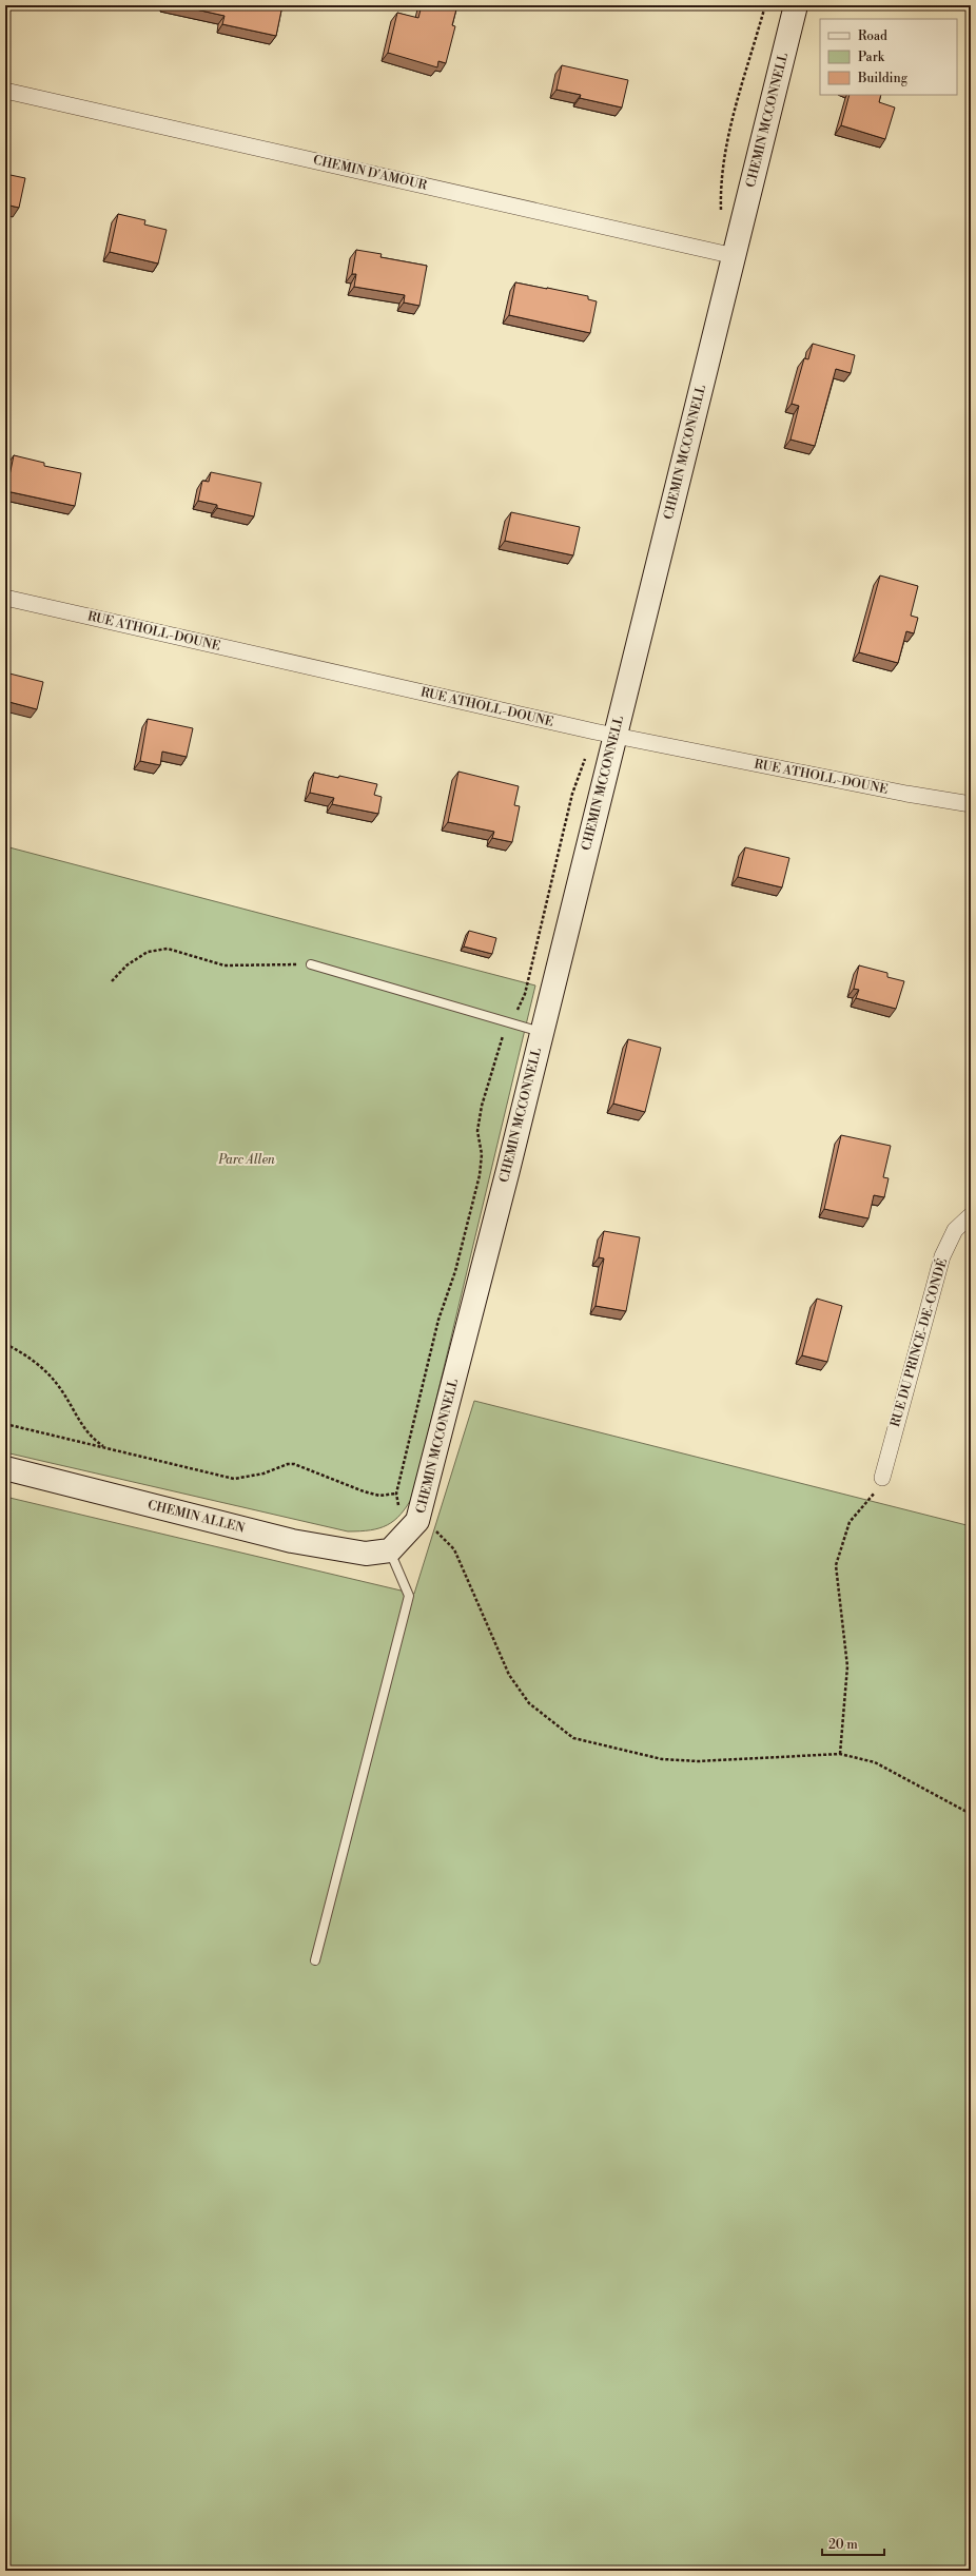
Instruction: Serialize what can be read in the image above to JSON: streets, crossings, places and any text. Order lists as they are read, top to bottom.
{
  "streets": {
    "street": [
      "CHEMIN MCCONNELL",
      "CHEMIN D'AMOUR",
      "RUE ATHOLL-DOUNE",
      "RUE DU PRINCE-DE-CONDÉ",
      "CHEMIN ALLEN"
    ]
  },
  "crossings": [
    ["CHEMIN MCCONNELL", "CHEMIN D'AMOUR"],
    ["CHEMIN MCCONNELL", "RUE ATHOLL-DOUNE"],
    ["CHEMIN MCCONNELL", "CHEMIN ALLEN"]
  ],
  "parks": ["Parc Allen"],
  "legend": ["Road", "Park", "Building"],
  "scale_bar": "20 m"
}
